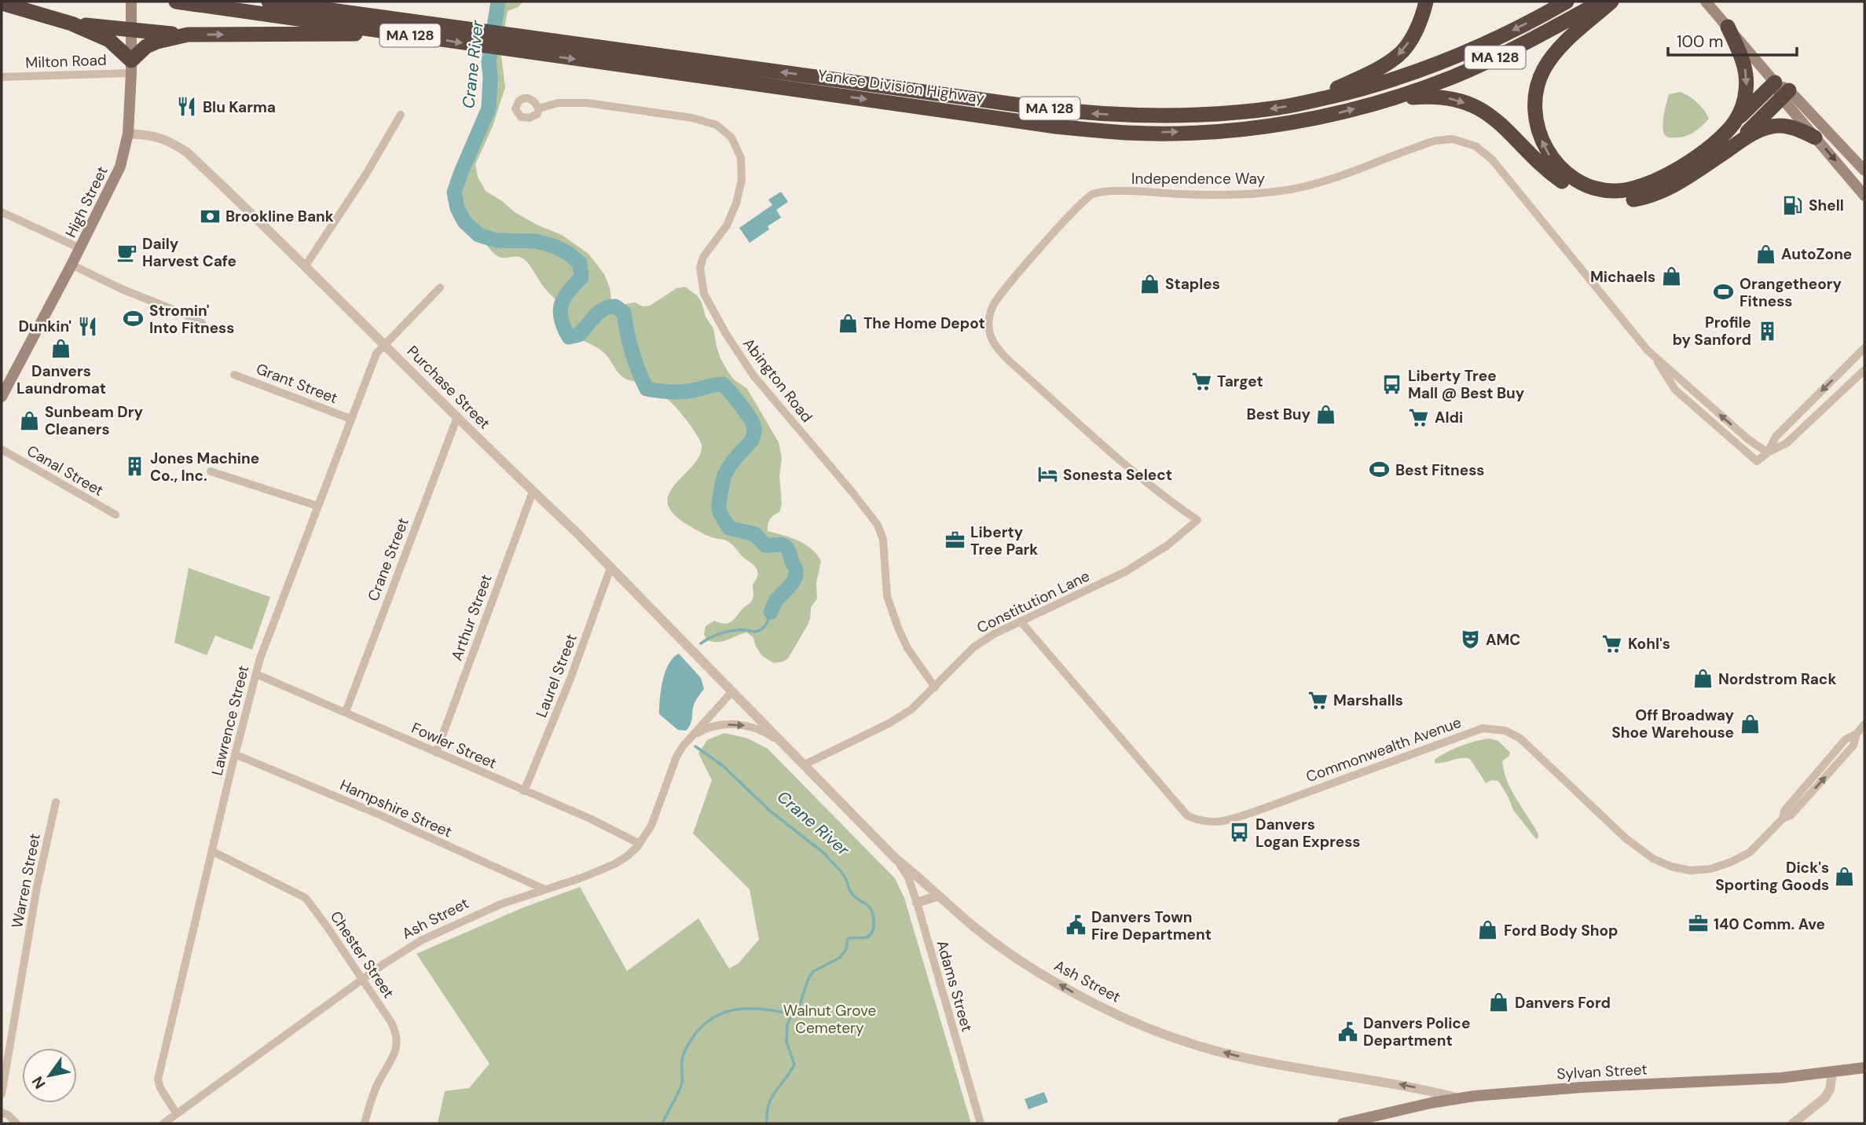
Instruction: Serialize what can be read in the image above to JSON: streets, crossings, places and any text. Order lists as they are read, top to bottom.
{
  "streets": {
    "highway": ["MA 128", "Yankee Division Highway"],
    "main road": ["High Street", "Sylvan Street"],
    "street": [
      "Milton Road",
      "Independence Way",
      "Abington Road",
      "Grant Street",
      "Purchase Street",
      "Canal Street",
      "Crane Street",
      "Constitution Lane",
      "Arthur Street",
      "Laurel Street",
      "Lawrence Street",
      "Fowler Street",
      "Commonwealth Avenue",
      "Hampshire Street",
      "Warren Street",
      "Ash Street",
      "Chester Street",
      "Adams Street"
    ]
  },
  "crossings": [
    ["Milton Road", "High Street"],
    ["Independence Way", "Constitution Lane"],
    ["High Street", "Purchase Street"],
    ["Abington Road", "Constitution Lane"],
    ["Grant Street", "Lawrence Street"],
    ["Purchase Street", "Crane Street"],
    ["Purchase Street", "Arthur Street"],
    ["Purchase Street", "Laurel Street"],
    ["Purchase Street", "Lawrence Street"],
    ["Purchase Street", "Ash Street"],
    ["Crane Street", "Fowler Street"],
    ["Constitution Lane", "Commonwealth Avenue"],
    ["Constitution Lane", "Ash Street"],
    ["Arthur Street", "Fowler Street"],
    ["Laurel Street", "Fowler Street"],
    ["Lawrence Street", "Fowler Street"],
    ["Lawrence Street", "Hampshire Street"],
    ["Lawrence Street", "Ash Street"],
    ["Lawrence Street", "Chester Street"],
    ["Fowler Street", "Ash Street"],
    ["Hampshire Street", "Ash Street"],
    ["Ash Street", "Chester Street"],
    ["Ash Street", "Adams Street"],
    ["Ash Street", "Sylvan Street"]
  ],
  "water": ["Crane River"],
  "parks": ["Walnut Grove Cemetery"],
  "places": {
    "restaurant": ["Blu Karma", "Dunkin'"],
    "fuel station": ["Shell"],
    "bank": ["Brookline Bank"],
    "cafe": ["Daily Harvest Cafe"],
    "shop": [
      "AutoZone",
      "Michaels",
      "Staples",
      "The Home Depot",
      "Danvers Laundromat",
      "Best Buy",
      "Sunbeam Dry Cleaners",
      "Nordstrom Rack",
      "Off Broadway Shoe Warehouse",
      "Dick's Sporting Goods",
      "Ford Body Shop",
      "Danvers Ford"
    ],
    "sports": ["Orangetheory Fitness", "Stromin' Into Fitness", "Best Fitness"],
    "building": ["Profile by Sanford", "Jones Machine Co., Inc."],
    "supermarket": [
      "Target",
      "Aldi",
      "Kohl's",
      "Marshalls"
    ],
    "bus stop": ["Liberty Tree Mall @ Best Buy", "Danvers Logan Express"],
    "hotel": ["Sonesta Select"],
    "office": ["Liberty Tree Park", "140 Comm. Ave"],
    "theatre": ["AMC"],
    "public building": ["Danvers Town Fire Department", "Danvers Police Department"]
  },
  "scale_bar": "100 m",
  "north": "bottom left"
}
